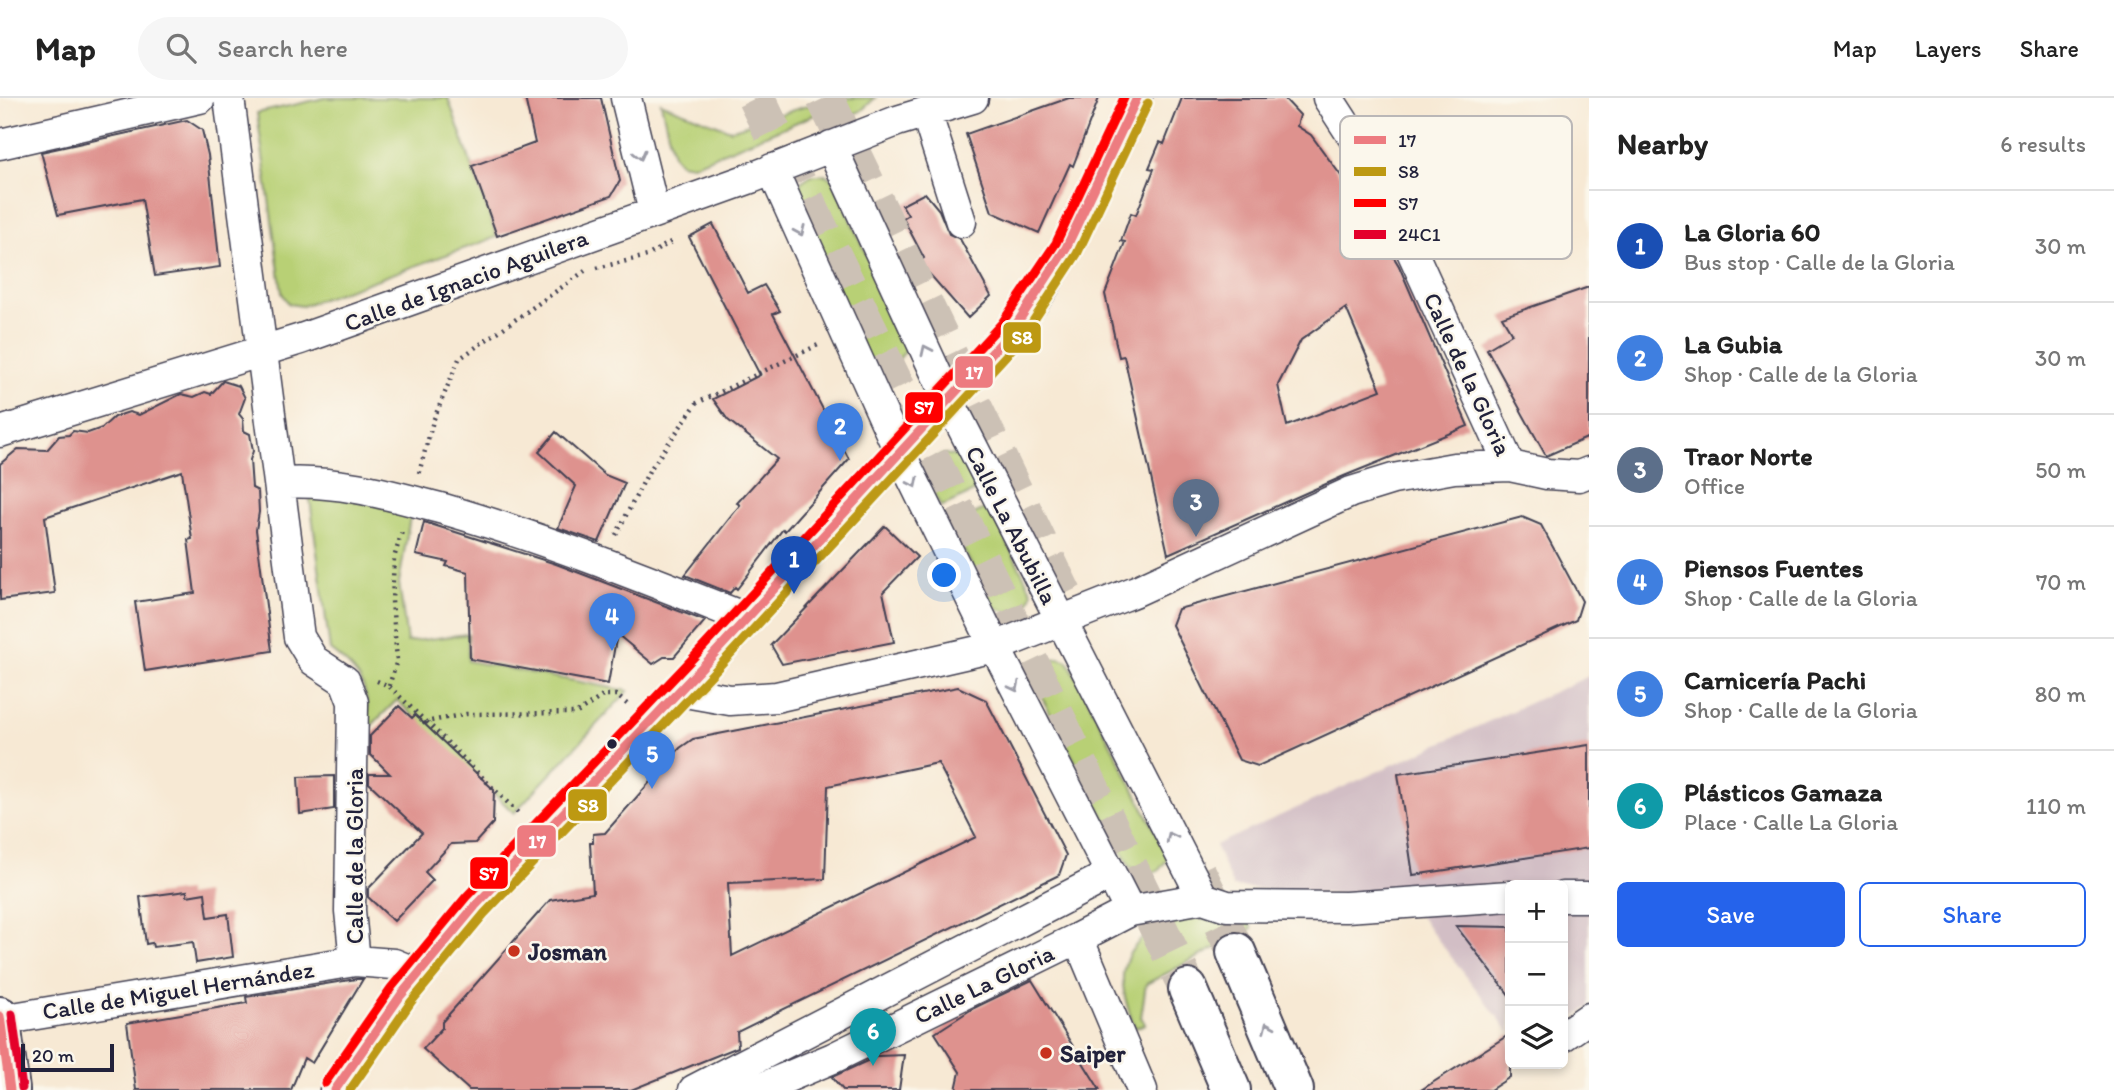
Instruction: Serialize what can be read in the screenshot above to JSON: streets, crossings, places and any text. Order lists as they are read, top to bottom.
{
  "streets": {
    "street": [
      "Calle de Ignacio Aguilera",
      "Calle de la Gloria",
      "Calle La Abubilla",
      "Calle La Gloria",
      "Calle de Miguel Hernández"
    ]
  },
  "crossings": [
    ["Calle de Ignacio Aguilera", "Calle La Abubilla"],
    ["Calle de la Gloria", "Calle de Miguel Hernández"],
    ["Calle La Abubilla", "Calle La Gloria"]
  ],
  "places": ["Josman", "Saiper"],
  "lines": [
    "transit line 17",
    "transit line S7",
    "transit line S8",
    "transit line 24C1"
  ],
  "legend": [
    "17",
    "S8",
    "S7",
    "24C1"
  ],
  "scale_bar": "20 m",
  "page": {
    "header": "Map",
    "search": "Search here",
    "nav": ["Map", "Layers", "Share"],
    "heading": ["Nearby", "6 results"],
    "list": [
      {
        "mark": "1",
        "name": "La Gloria 60",
        "note": "Bus stop · Calle de la Gloria",
        "value": "30 m"
      },
      {
        "mark": "2",
        "name": "La Gubia",
        "note": "Shop · Calle de la Gloria",
        "value": "30 m"
      },
      {
        "mark": "3",
        "name": "Traor Norte",
        "note": "Office",
        "value": "50 m"
      },
      {
        "mark": "4",
        "name": "Piensos Fuentes",
        "note": "Shop · Calle de la Gloria",
        "value": "70 m"
      },
      {
        "mark": "5",
        "name": "Carnicería Pachi",
        "note": "Shop · Calle de la Gloria",
        "value": "80 m"
      },
      {
        "mark": "6",
        "name": "Plásticos Gamaza",
        "note": "Place · Calle La Gloria",
        "value": "110 m"
      }
    ],
    "pins": [
      "2",
      "3",
      "1",
      "4",
      "5",
      "6"
    ],
    "buttons": ["Save", "Share"],
    "map_buttons": ["+", "−"],
    "scale": "20 m"
  }
}
